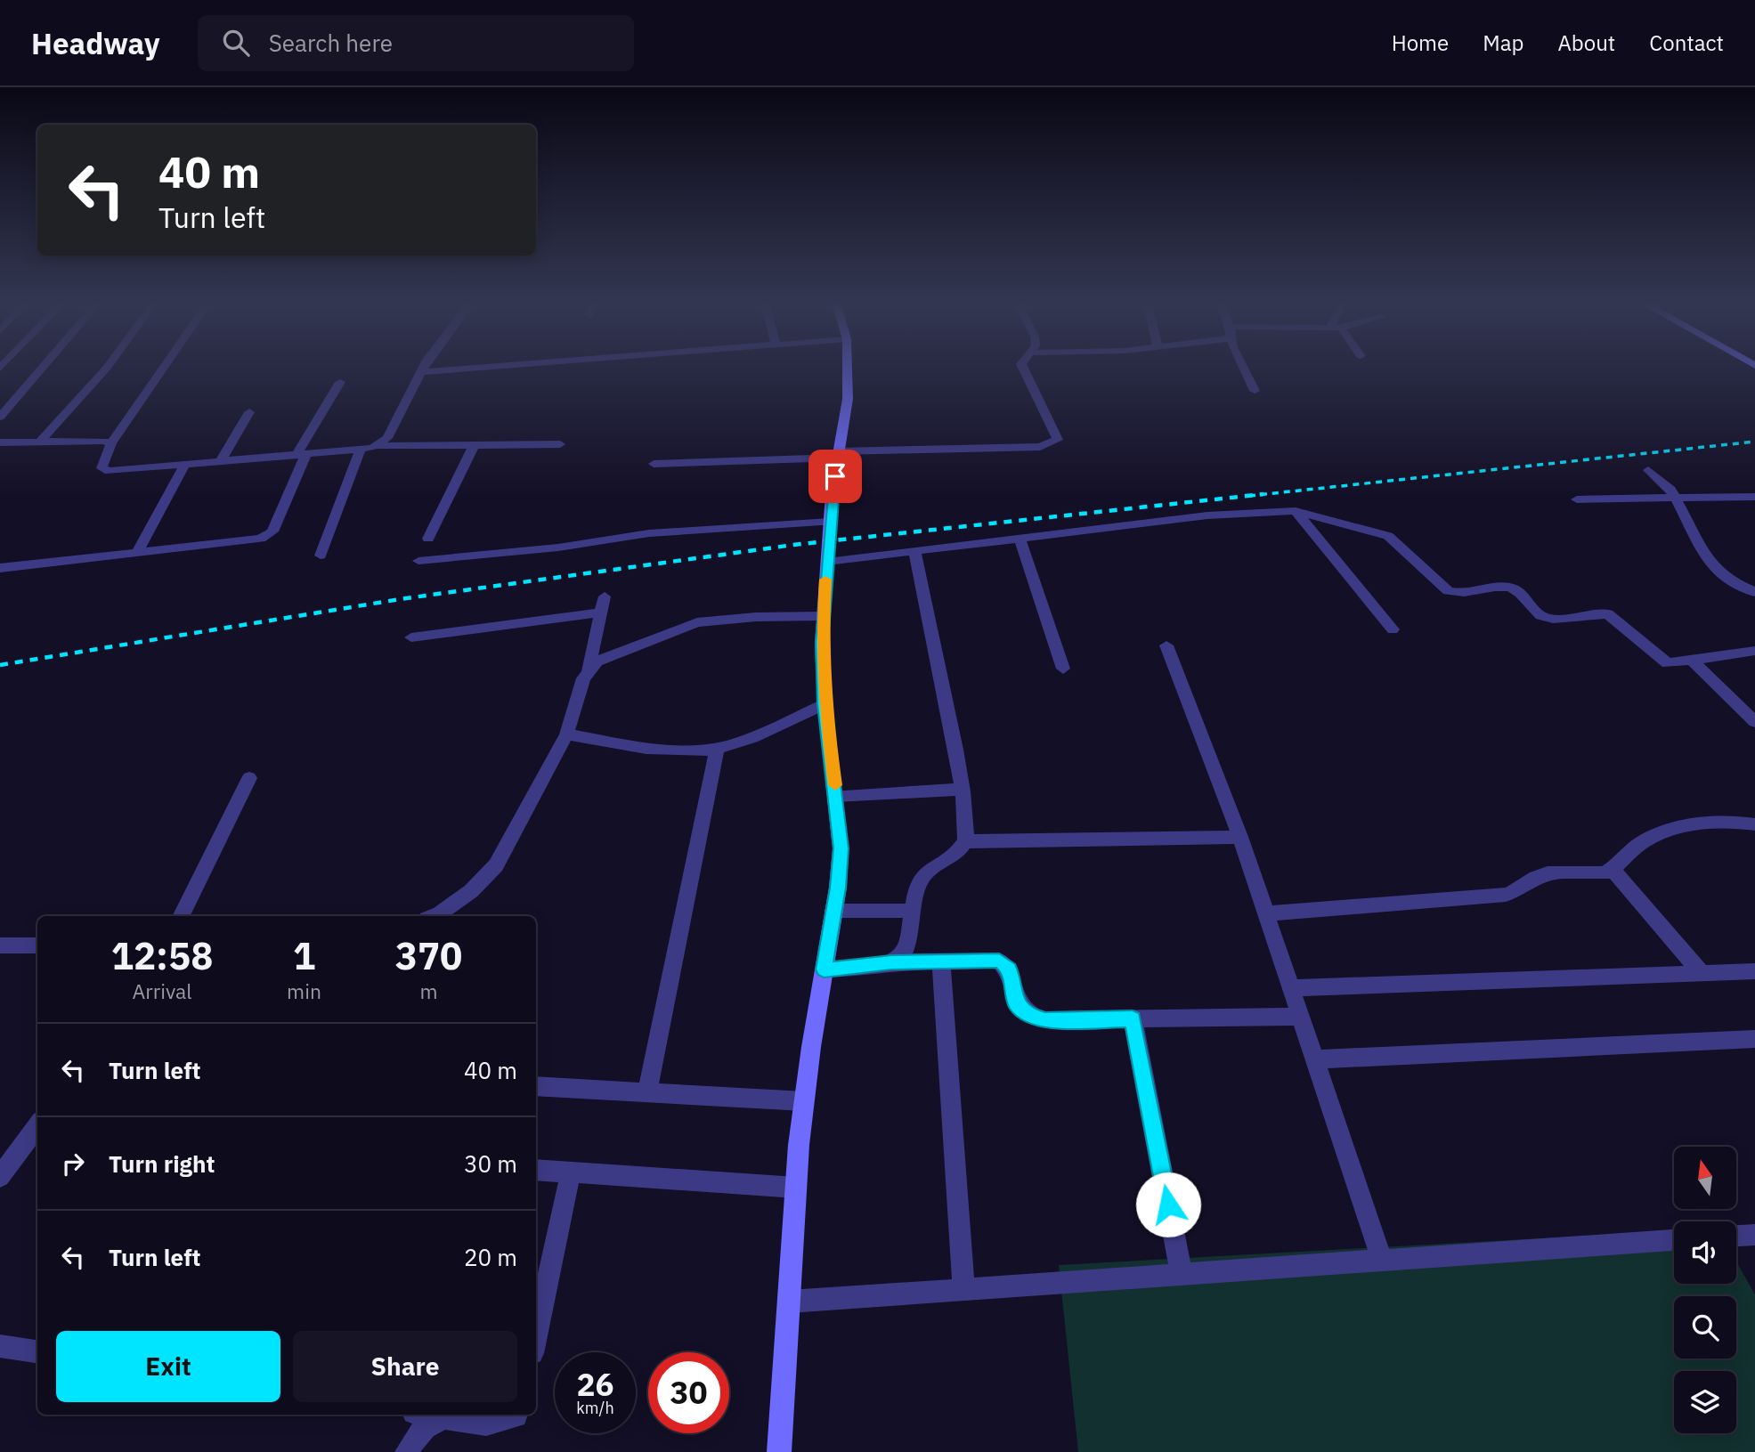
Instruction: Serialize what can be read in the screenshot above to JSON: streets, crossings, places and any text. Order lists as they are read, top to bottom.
{
  "north": "top",
  "page": {
    "header": "Headway",
    "search": "Search here",
    "nav": [
      "Home",
      "Map",
      "About",
      "Contact"
    ],
    "turn": ["40 m", "Turn left"],
    "eta": [
      "12:58",
      "Arrival",
      "1",
      "min",
      "370",
      "m"
    ],
    "list": [
      {
        "name": "Turn left",
        "value": "40 m"
      },
      {
        "name": "Turn right",
        "value": "30 m"
      },
      {
        "name": "Turn left",
        "value": "20 m"
      }
    ],
    "buttons": ["Exit", "Share"],
    "speed": "26 km/h",
    "limit": "30"
  }
}
